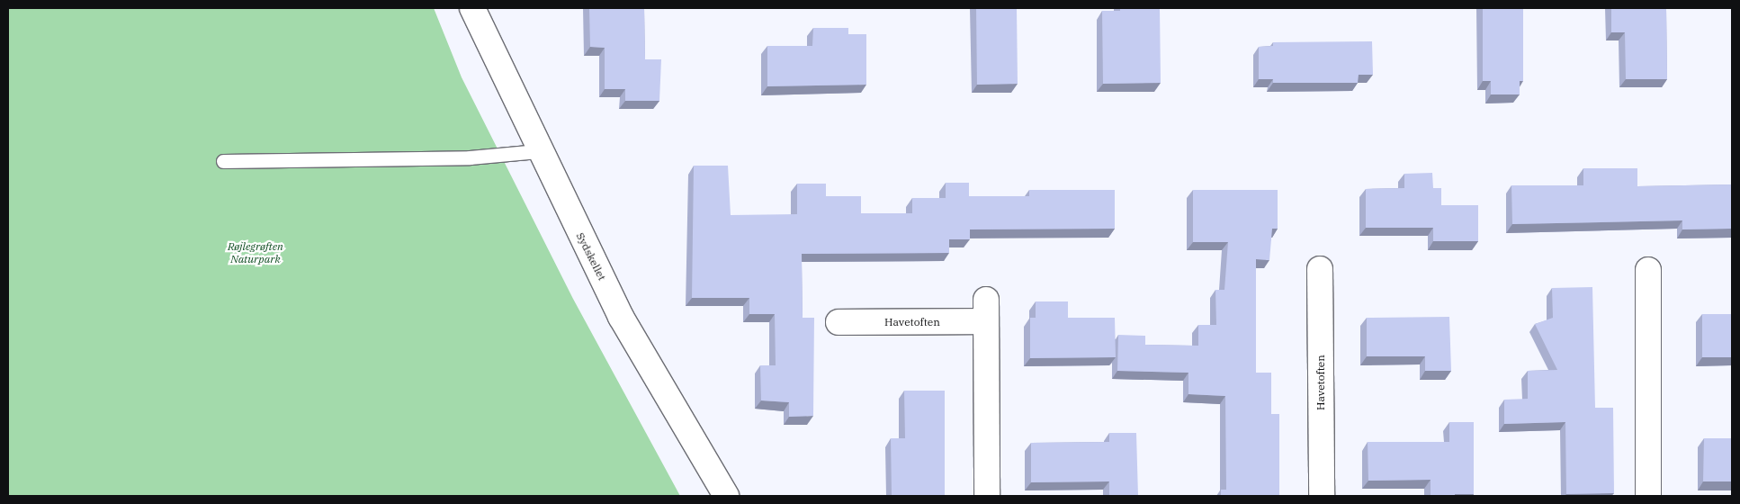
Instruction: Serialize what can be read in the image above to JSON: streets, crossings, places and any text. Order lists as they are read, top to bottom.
{
  "streets": {
    "street": ["Sydskellet", "Havetoften"]
  },
  "parks": ["Røjlegrøften Naturpark"]
}
